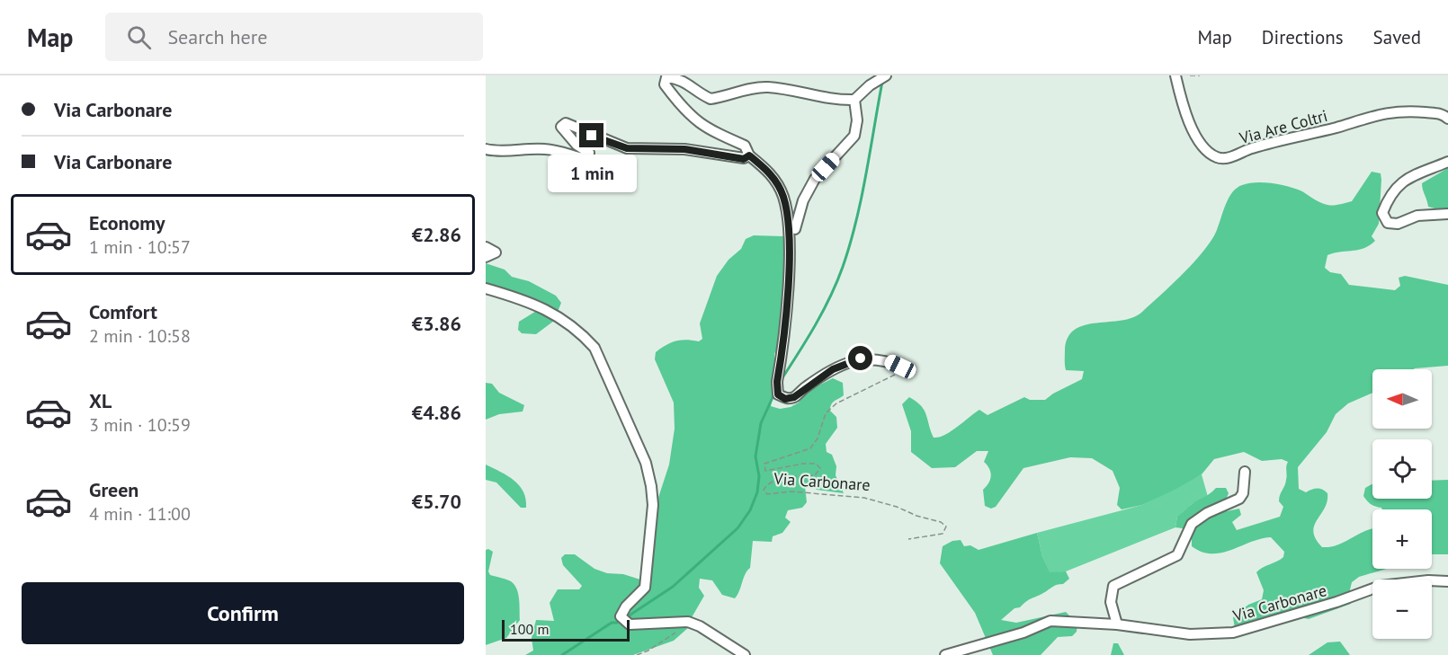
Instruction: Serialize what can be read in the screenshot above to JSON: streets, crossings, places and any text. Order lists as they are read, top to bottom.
{
  "streets": {
    "street": ["Via Are Coltri", "Via Carbonare"]
  },
  "scale_bar": "100 m",
  "north": "left",
  "page": {
    "header": "Map",
    "search": "Search here",
    "nav": ["Map", "Directions", "Saved"],
    "banner": ["Via Carbonare", "Via Carbonare"],
    "bubble": "1 min",
    "list": [
      {
        "name": "Economy",
        "note": "1 min · 10:57",
        "value": "€2.86"
      },
      {
        "name": "Comfort",
        "note": "2 min · 10:58",
        "value": "€3.86"
      },
      {
        "name": "XL",
        "note": "3 min · 10:59",
        "value": "€4.86"
      },
      {
        "name": "Green",
        "note": "4 min · 11:00",
        "value": "€5.70"
      }
    ],
    "map_buttons": ["+", "−"],
    "buttons": "Confirm",
    "scale": "100 m"
  }
}
